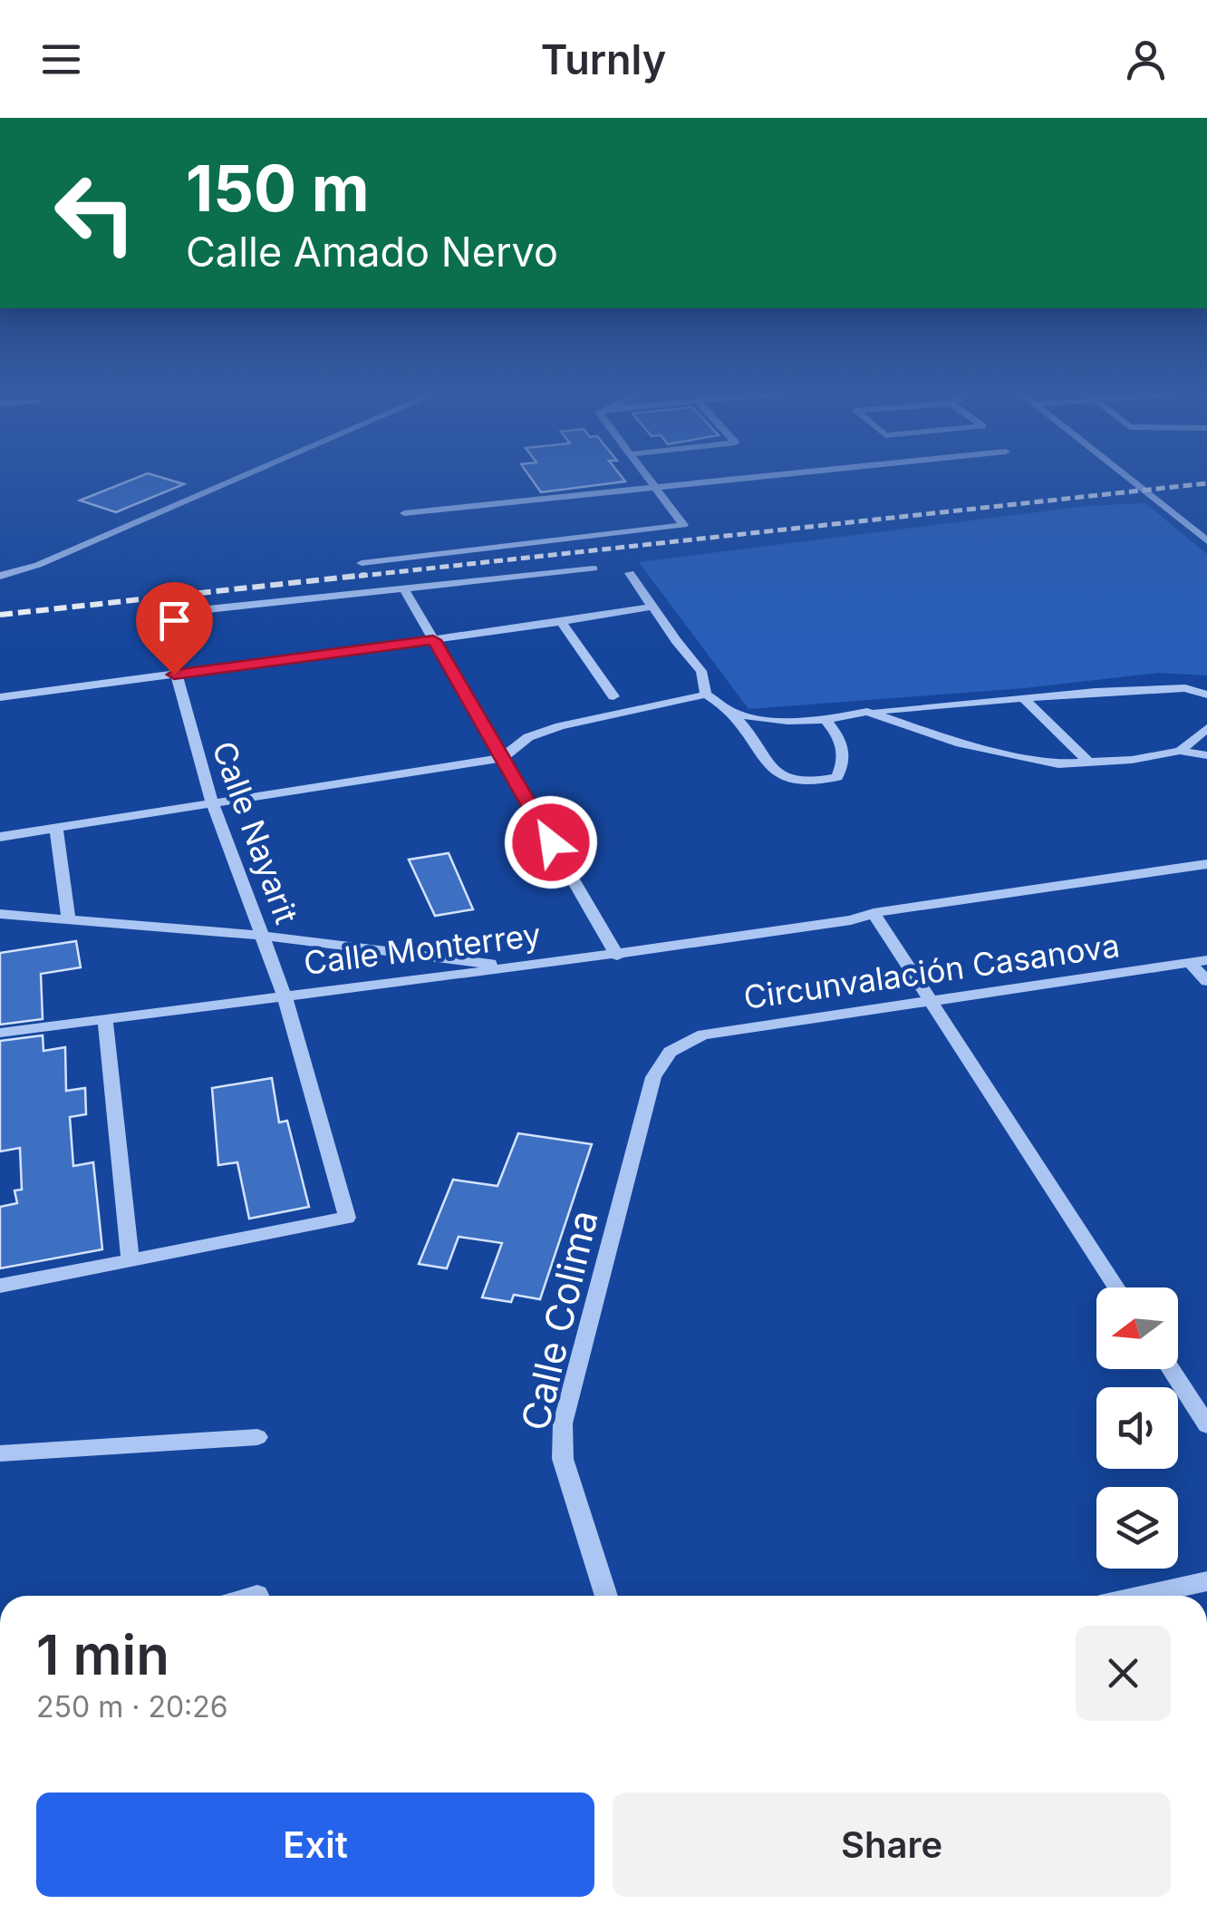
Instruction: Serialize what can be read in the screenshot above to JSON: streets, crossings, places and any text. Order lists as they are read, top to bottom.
{
  "streets": {
    "street": [
      "Calle Nayarit",
      "Calle Monterrey",
      "Circunvalación Casanova",
      "Calle Colima"
    ]
  },
  "crossings": [
    ["Calle Nayarit", "Calle Monterrey"],
    ["Circunvalación Casanova", "Calle Colima"]
  ],
  "north": "left",
  "page": {
    "header": "Turnly",
    "turn": ["150 m", "Calle Amado Nervo"],
    "heading": ["1 min", "250 m · 20:26"],
    "buttons": ["Exit", "Share"]
  }
}
